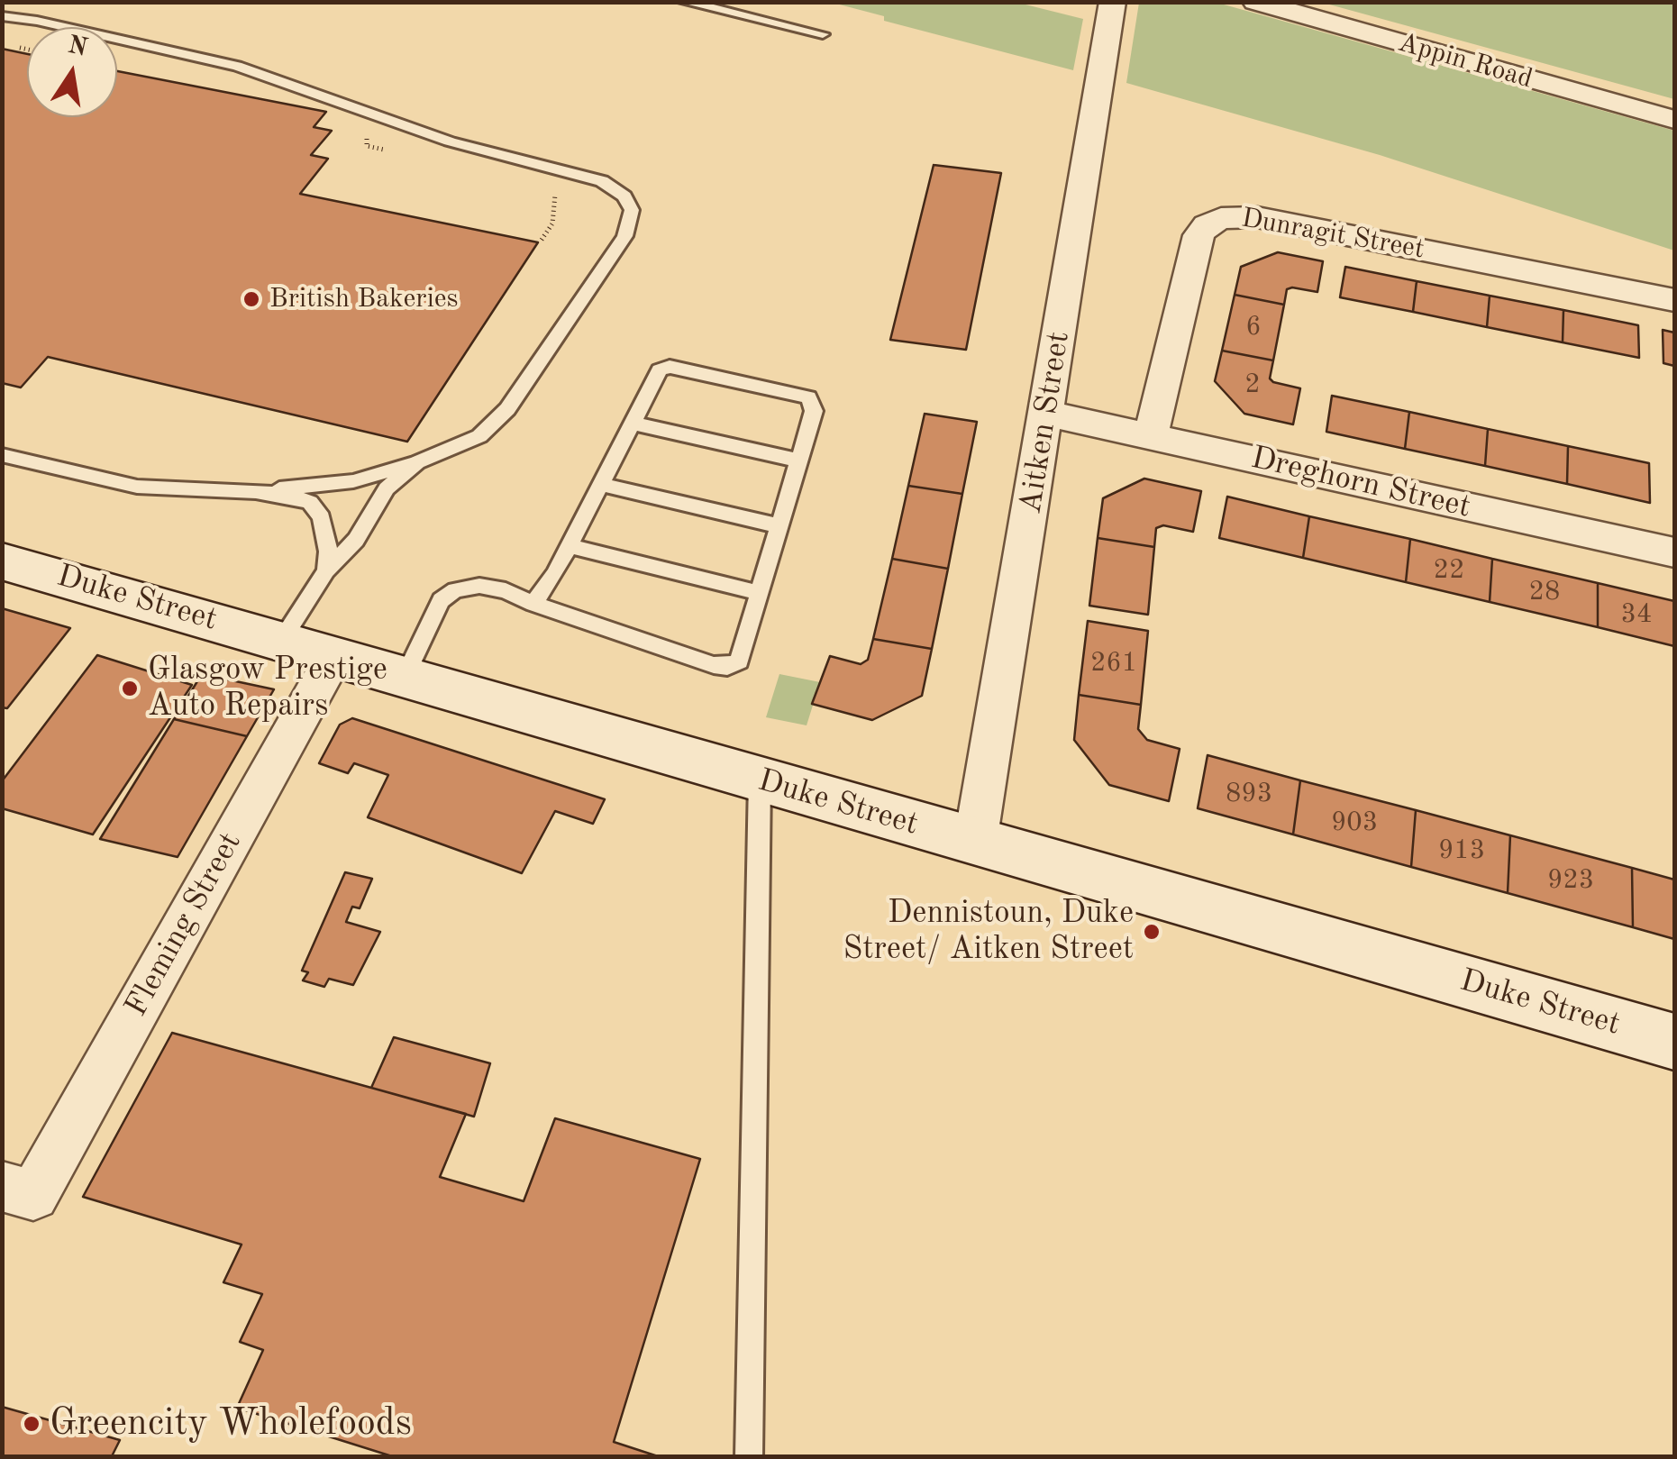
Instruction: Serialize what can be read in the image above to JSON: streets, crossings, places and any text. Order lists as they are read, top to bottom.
{
  "streets": {
    "street": [
      "Appin Road",
      "Dunragit Street",
      "Aitken Street",
      "Dreghorn Street",
      "Duke Street",
      "Fleming Street"
    ]
  },
  "crossings": [
    ["Dunragit Street", "Dreghorn Street"],
    ["Aitken Street", "Dreghorn Street"],
    ["Aitken Street", "Duke Street"],
    ["Duke Street", "Fleming Street"]
  ],
  "places": [
    "British Bakeries",
    "Glasgow Prestige Auto Repairs",
    "Dennistoun, Duke Street/ Aitken Street",
    "Greencity Wholefoods"
  ],
  "house_numbers": [
    "6",
    "2",
    "22",
    "28",
    "34",
    "261",
    "893",
    "903",
    "913",
    "923"
  ],
  "north": "top"
}
